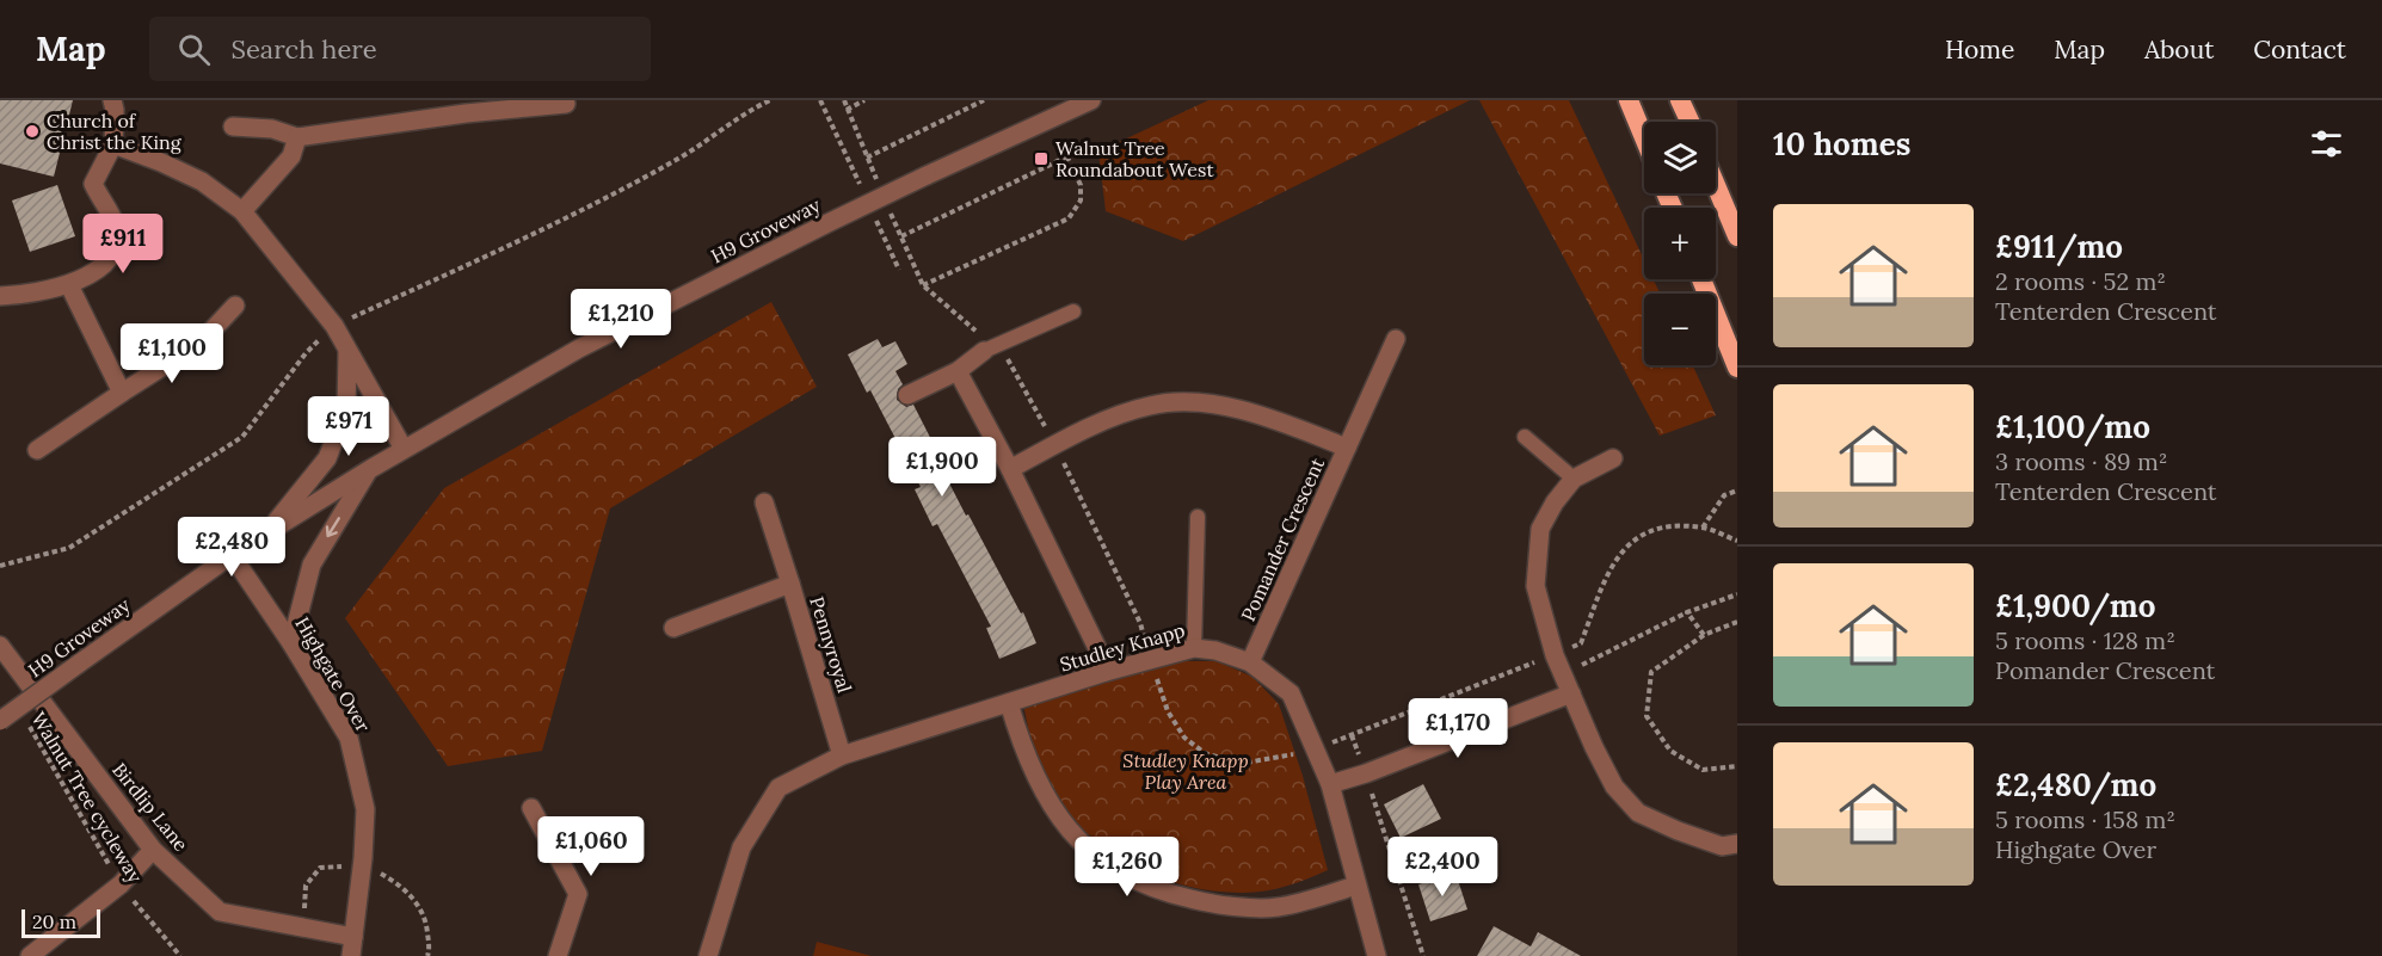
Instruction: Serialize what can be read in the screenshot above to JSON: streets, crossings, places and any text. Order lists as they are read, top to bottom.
{
  "streets": {
    "street": [
      "H9 Groveway",
      "Pomander Crescent",
      "Pennyroyal",
      "Studley Knapp",
      "Highgate Over",
      "Birdlip Lane"
    ],
    "path": ["Walnut Tree cycleway"]
  },
  "crossings": [
    ["H9 Groveway", "Highgate Over"],
    ["Pomander Crescent", "Studley Knapp"],
    ["Pennyroyal", "Studley Knapp"],
    ["Highgate Over", "Birdlip Lane"]
  ],
  "parks": ["Studley Knapp Play Area"],
  "places": {
    "other": ["Church of Christ the King"],
    "transit": ["Walnut Tree Roundabout West"]
  },
  "scale_bar": "20 m",
  "page": {
    "header": "Map",
    "search": "Search here",
    "nav": [
      "Home",
      "Map",
      "About",
      "Contact"
    ],
    "heading": "10 homes",
    "map_buttons": ["+", "−"],
    "list": [
      {
        "name": "£911/mo",
        "note": "2 rooms · 52 m² · Tenterden Crescent"
      },
      {
        "name": "£1,100/mo",
        "note": "3 rooms · 89 m² · Tenterden Crescent"
      },
      {
        "name": "£1,900/mo",
        "note": "5 rooms · 128 m² · Pomander Crescent"
      },
      {
        "name": "£2,480/mo",
        "note": "5 rooms · 158 m² · Highgate Over"
      }
    ],
    "price": [
      "£911",
      "£1,210",
      "£1,100",
      "£971",
      "£1,900",
      "£2,480",
      "£1,170",
      "£1,060",
      "£1,260",
      "£2,400"
    ],
    "scale": "20 m"
  }
}
